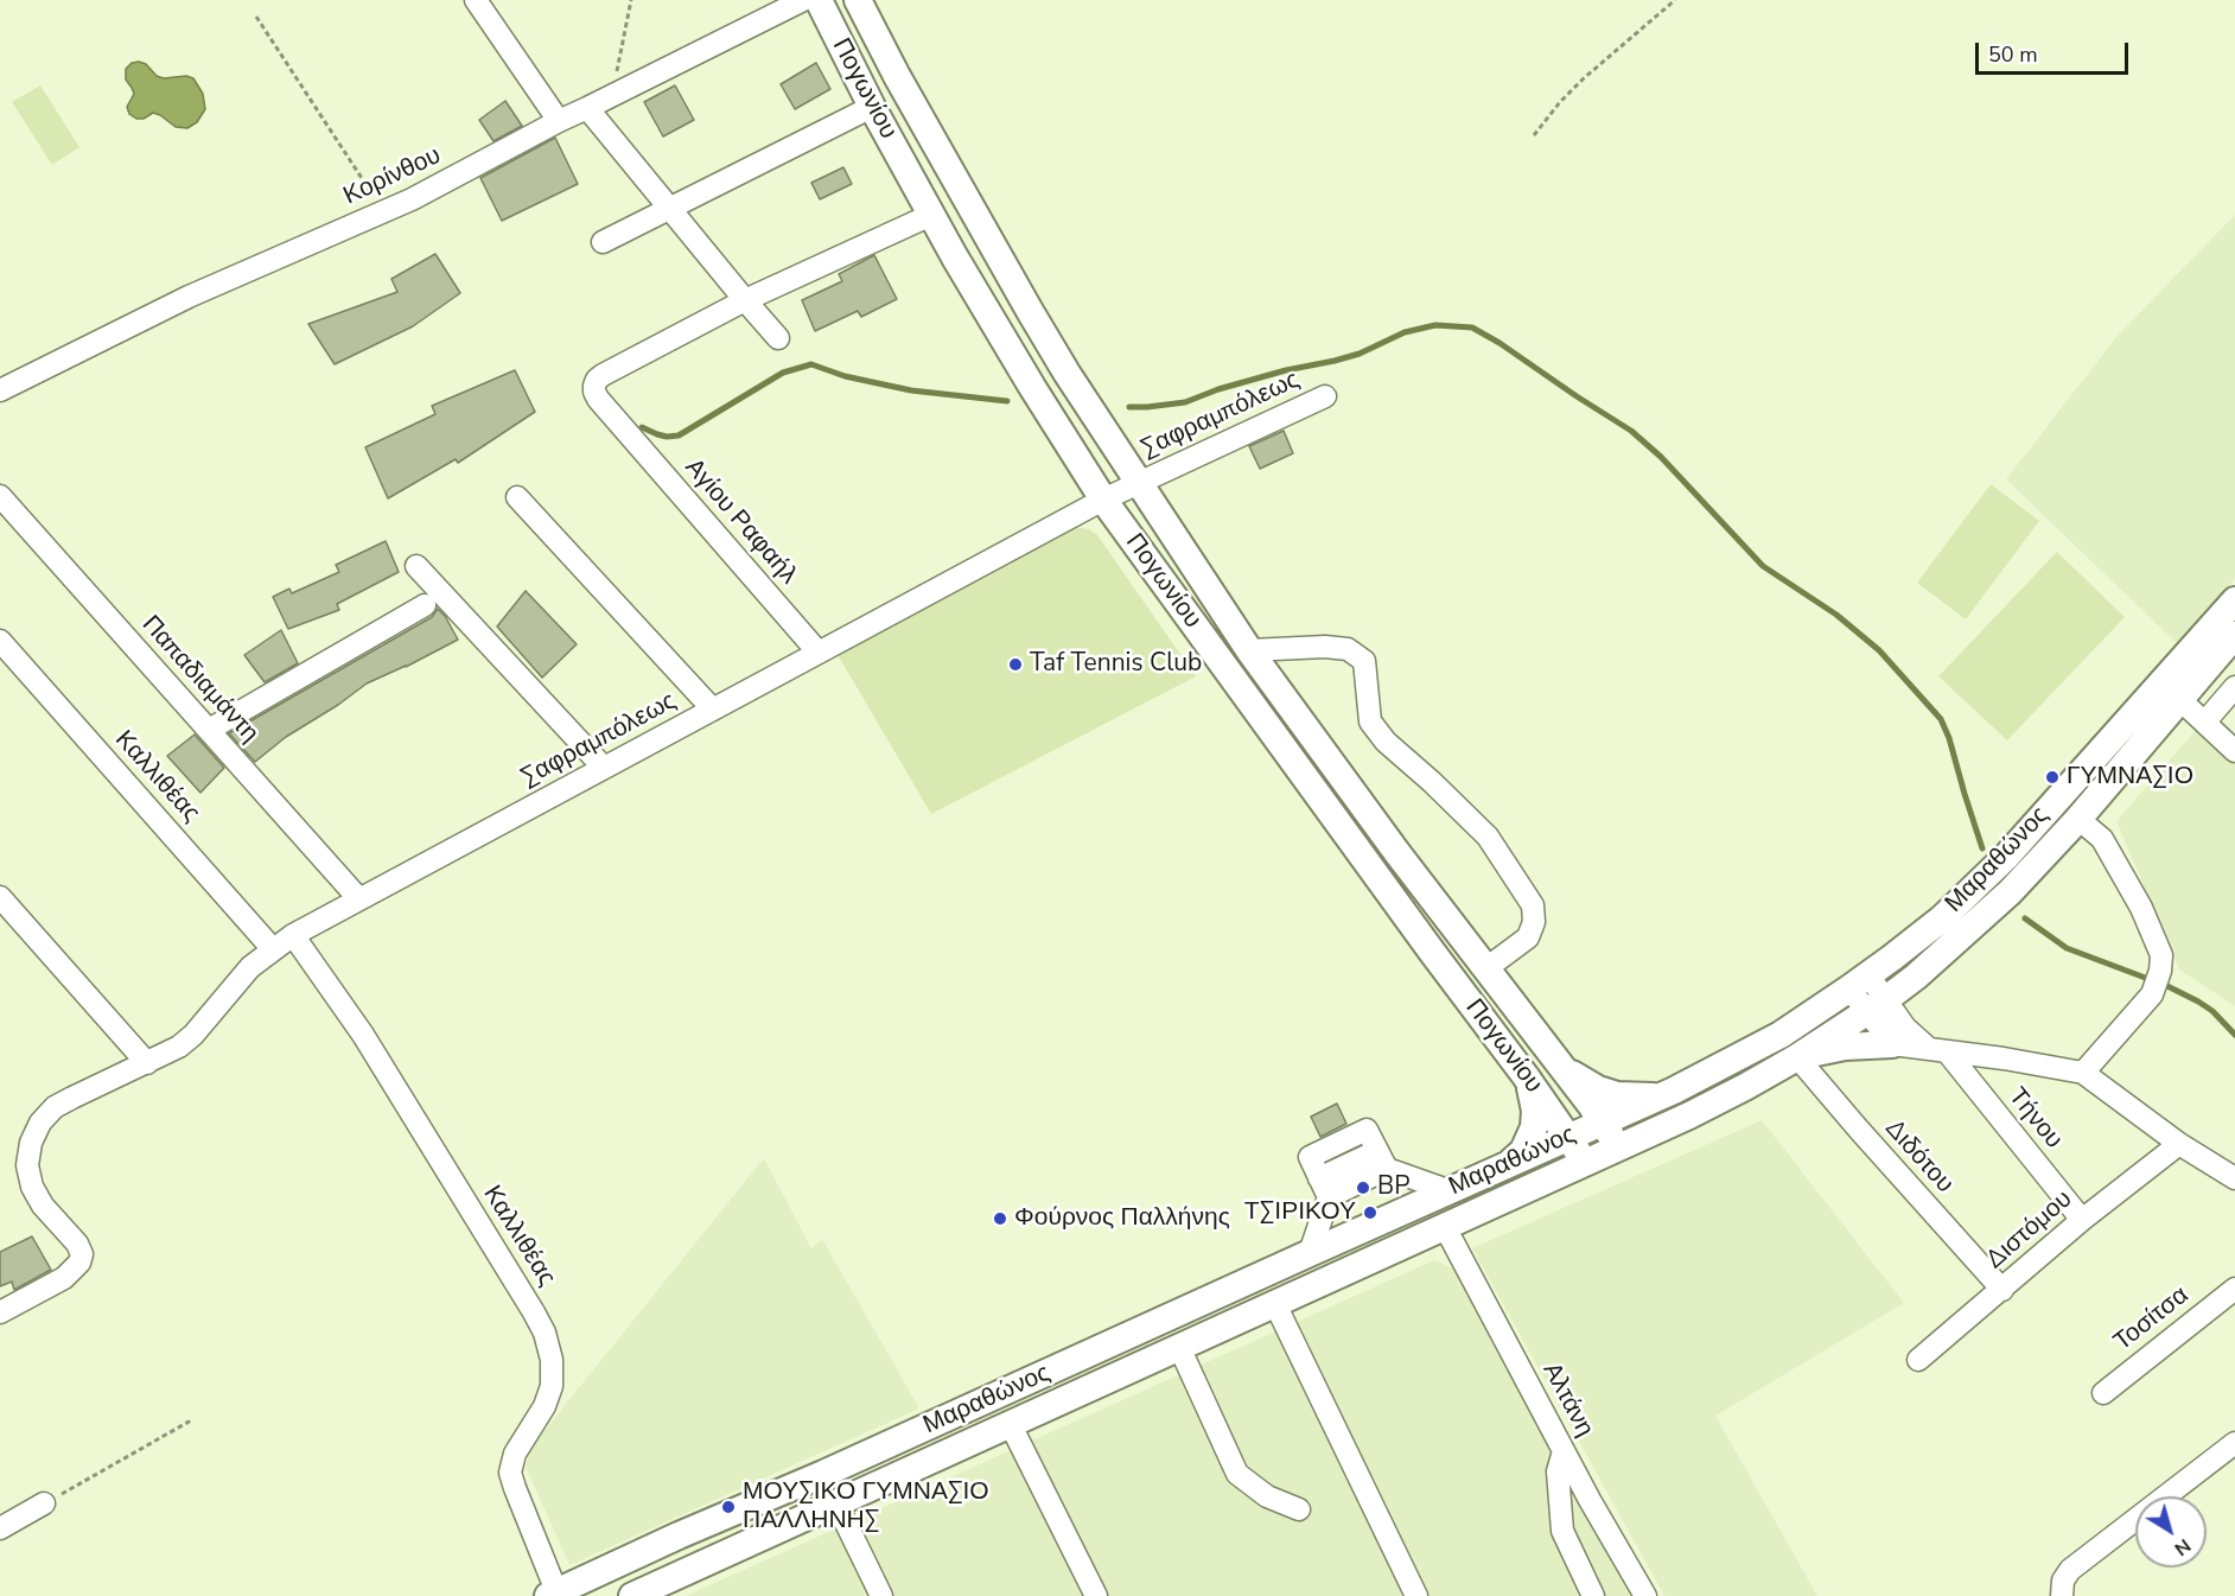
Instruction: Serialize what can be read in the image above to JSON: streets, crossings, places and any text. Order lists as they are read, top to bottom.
{
  "streets": {
    "main road": ["Πογωνίου", "Μαραθώνος"],
    "street": [
      "Κορίνθου",
      "Σαφραμπόλεως",
      "Αγίου Ραφαήλ",
      "Παπαδιαμάντη",
      "Καλλιθέας",
      "Τήνου",
      "Διδότου",
      "Διστόμου",
      "Τοσίτσα",
      "Αλτάνη"
    ]
  },
  "crossings": [
    ["Πογωνίου", "Σαφραμπόλεως"],
    ["Πογωνίου", "Μαραθώνος"],
    ["Σαφραμπόλεως", "Αγίου Ραφαήλ"],
    ["Σαφραμπόλεως", "Παπαδιαμάντη"],
    ["Σαφραμπόλεως", "Καλλιθέας"],
    ["Καλλιθέας", "Μαραθώνος"],
    ["Μαραθώνος", "Τήνου"],
    ["Μαραθώνος", "Διδότου"],
    ["Μαραθώνος", "Αλτάνη"],
    ["Τήνου", "Διστόμου"],
    ["Διδότου", "Διστόμου"]
  ],
  "places": [
    "Taf Tennis Club",
    "ΓΥΜΝΑΣΙΟ",
    "BP",
    "ΤΣΙΡΙΚΟΥ",
    "Φούρνος Παλλήνης",
    "ΜΟΥΣΙΚΟ ΓΥΜΝΑΣΙΟ ΠΑΛΛΗΝΗΣ"
  ],
  "scale_bar": "50 m",
  "north": "bottom right"
}
